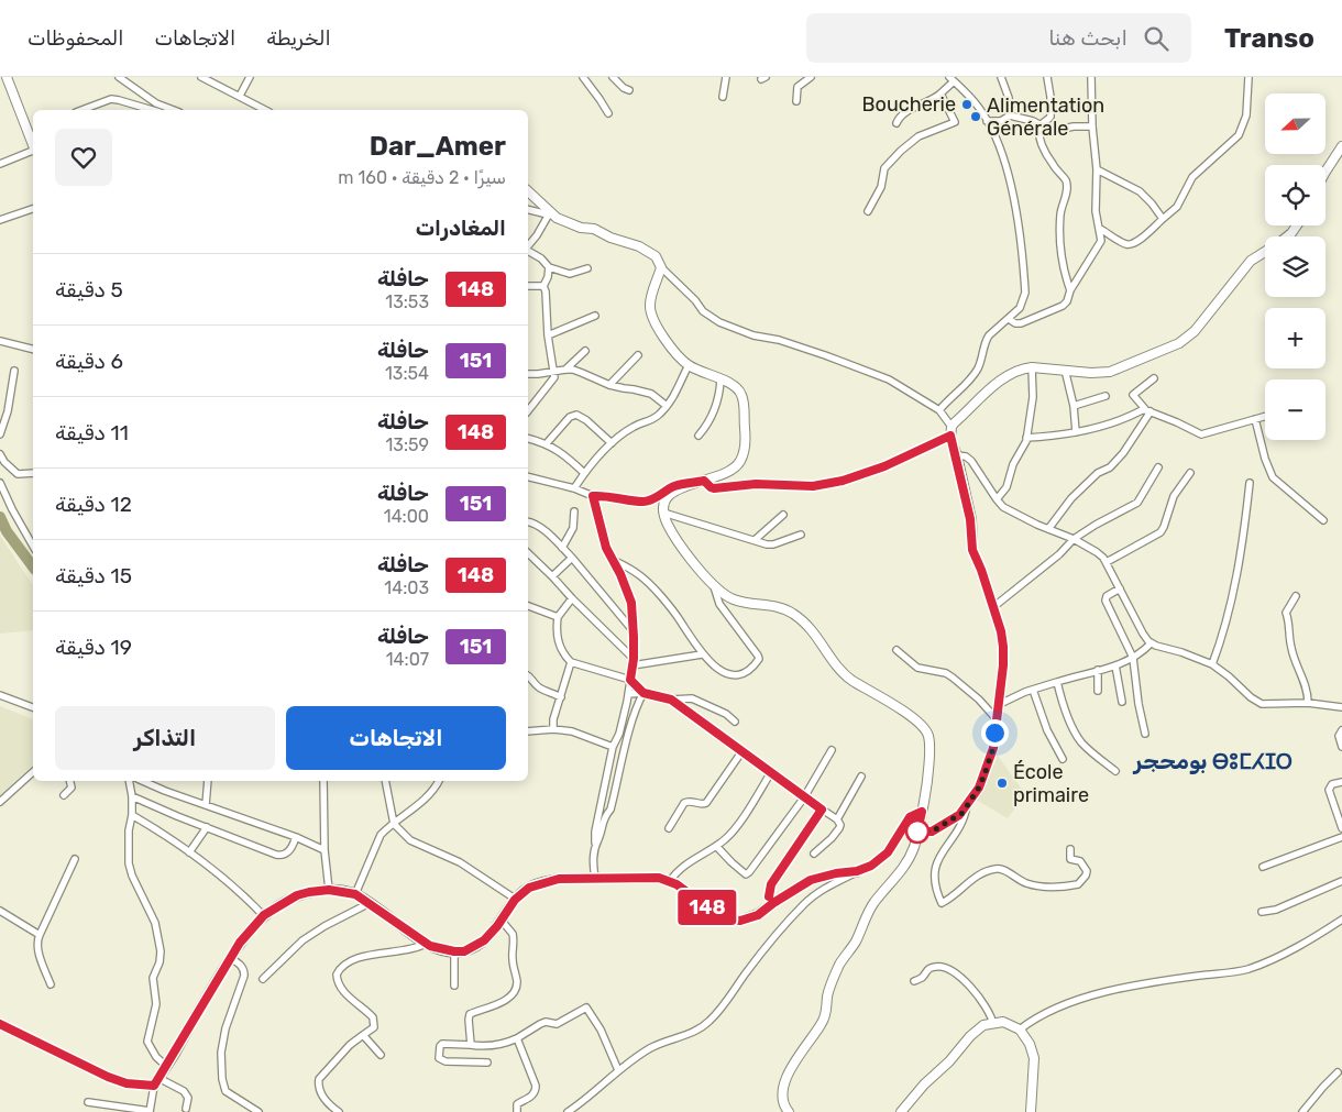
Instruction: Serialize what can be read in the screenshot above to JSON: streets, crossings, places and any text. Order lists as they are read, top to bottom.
{
  "districts": ["بومحجر ⴱⵓⵎⵃⵊⵔ"],
  "places": ["Boucherie", "Alimentation Générale", "École primaire"],
  "lines": ["bus line 148"],
  "north": "left",
  "page": {
    "header": "Transo",
    "search": "ابحث هنا",
    "nav": ["الخريطة", "الاتجاهات", "المحفوظات"],
    "on_map": "148",
    "map_buttons": ["+", "−"],
    "heading": [
      ["Dar_Amer", "سيرًا · 2 دقيقة · 160 m"],
      "المغادرات"
    ],
    "list": [
      {
        "mark": "148",
        "name": "حافلة",
        "note": "13:53",
        "value": "5 دقيقة"
      },
      {
        "mark": "151",
        "name": "حافلة",
        "note": "13:54",
        "value": "6 دقيقة"
      },
      {
        "mark": "148",
        "name": "حافلة",
        "note": "13:59",
        "value": "11 دقيقة"
      },
      {
        "mark": "151",
        "name": "حافلة",
        "note": "14:00",
        "value": "12 دقيقة"
      },
      {
        "mark": "148",
        "name": "حافلة",
        "note": "14:03",
        "value": "15 دقيقة"
      },
      {
        "mark": "151",
        "name": "حافلة",
        "note": "14:07",
        "value": "19 دقيقة"
      }
    ],
    "buttons": ["الاتجاهات", "التذاكر"]
  }
}
